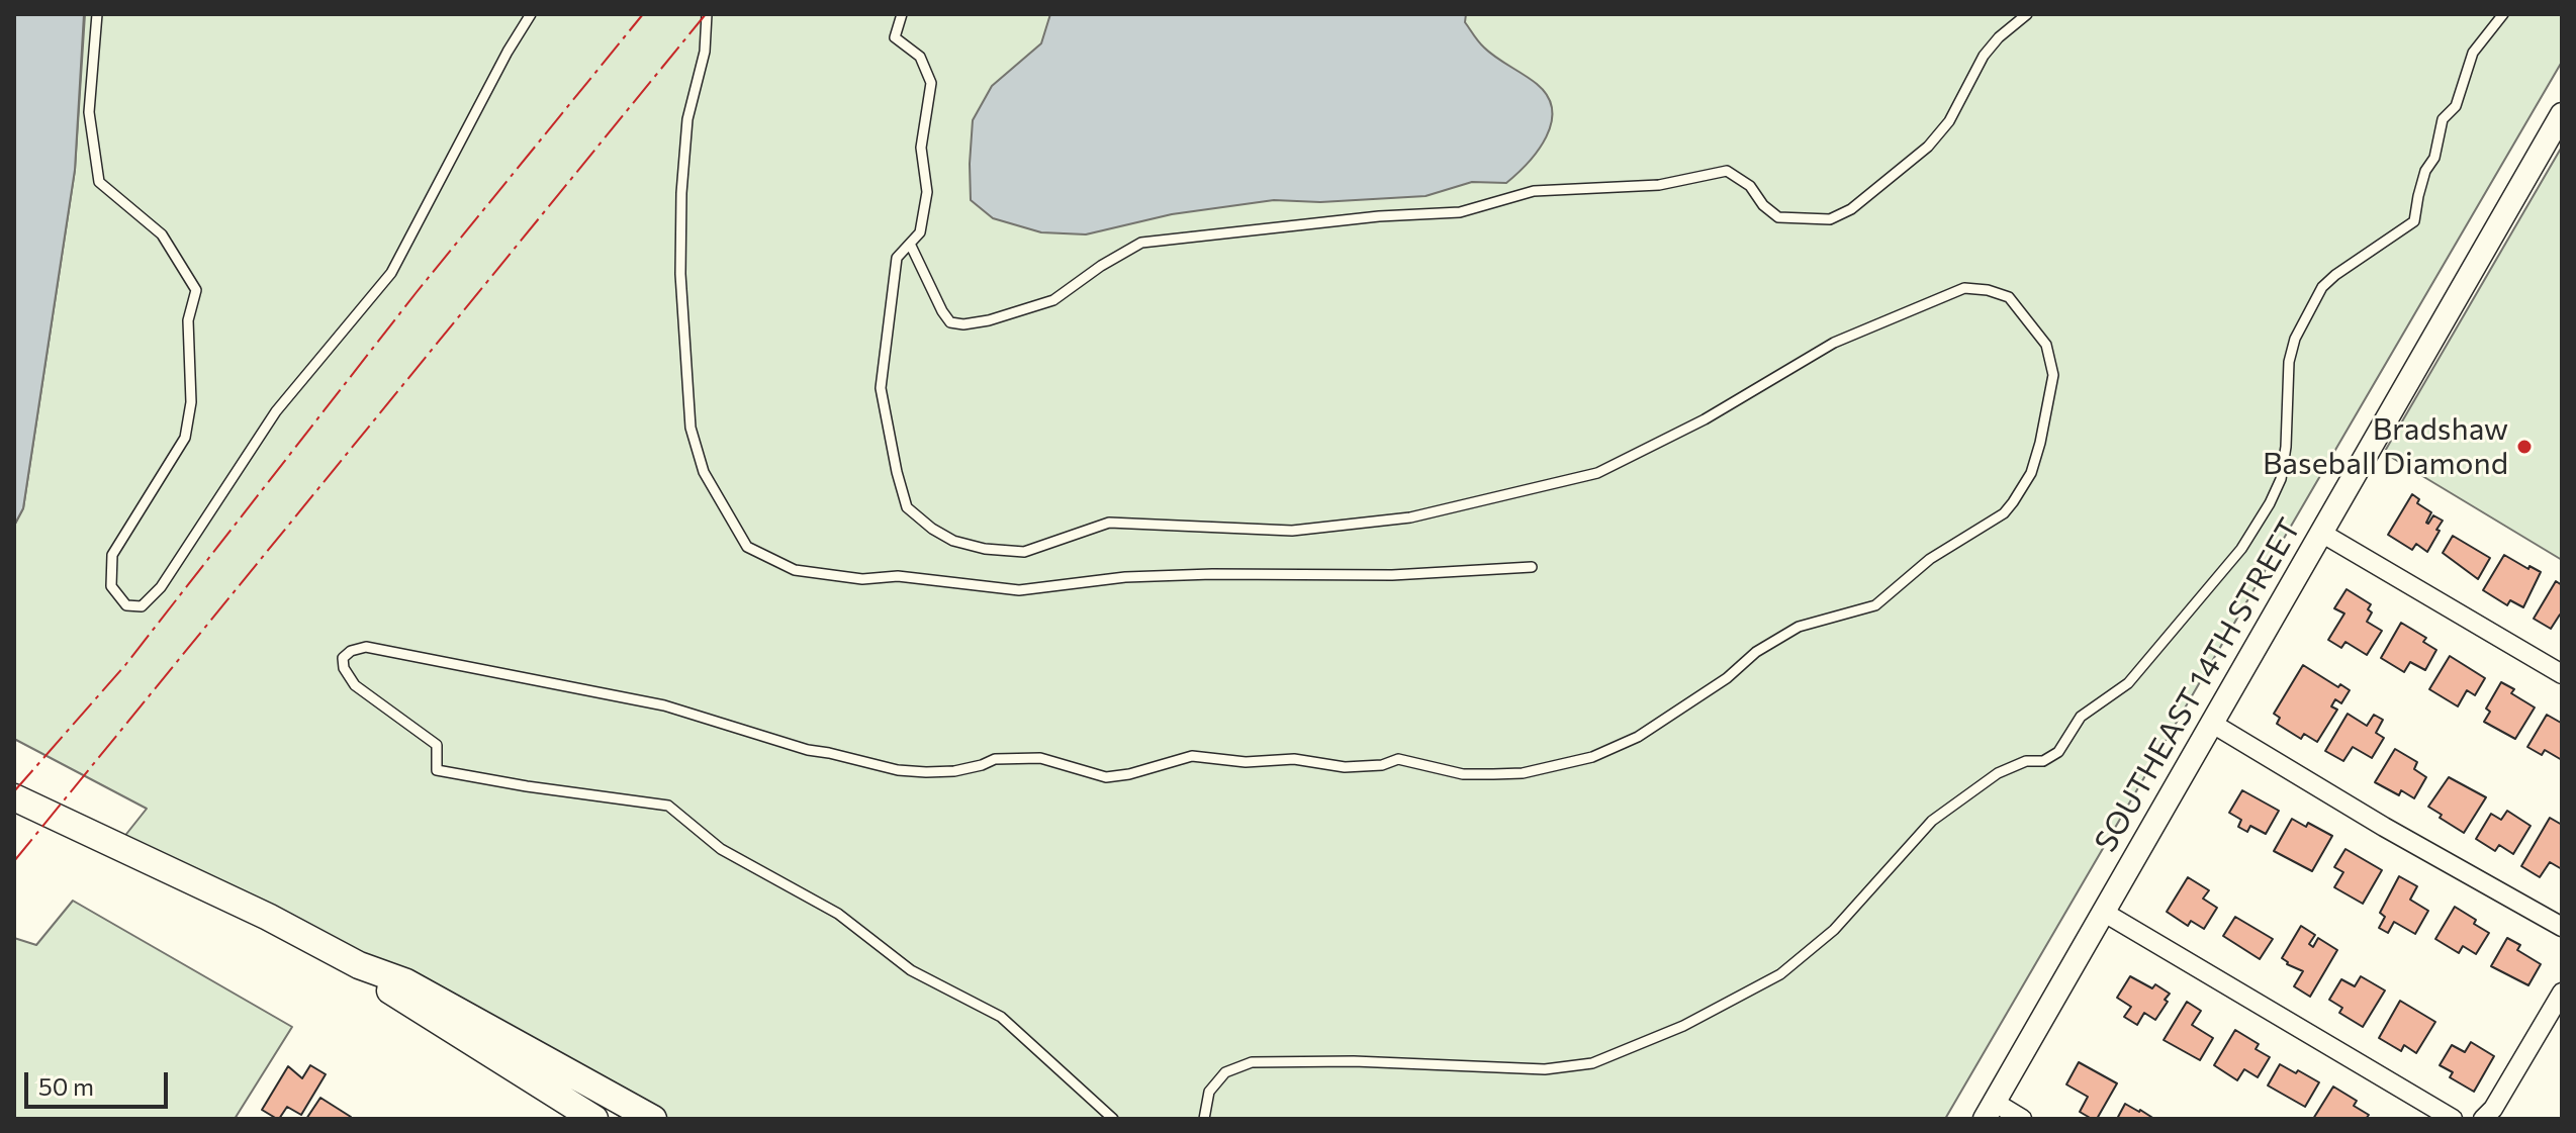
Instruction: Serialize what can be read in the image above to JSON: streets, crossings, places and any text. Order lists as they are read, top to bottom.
{
  "streets": {
    "street": ["SOUTHEAST 14TH STREET"]
  },
  "places": ["Bradshaw Baseball Diamond"],
  "scale_bar": "50 m"
}
